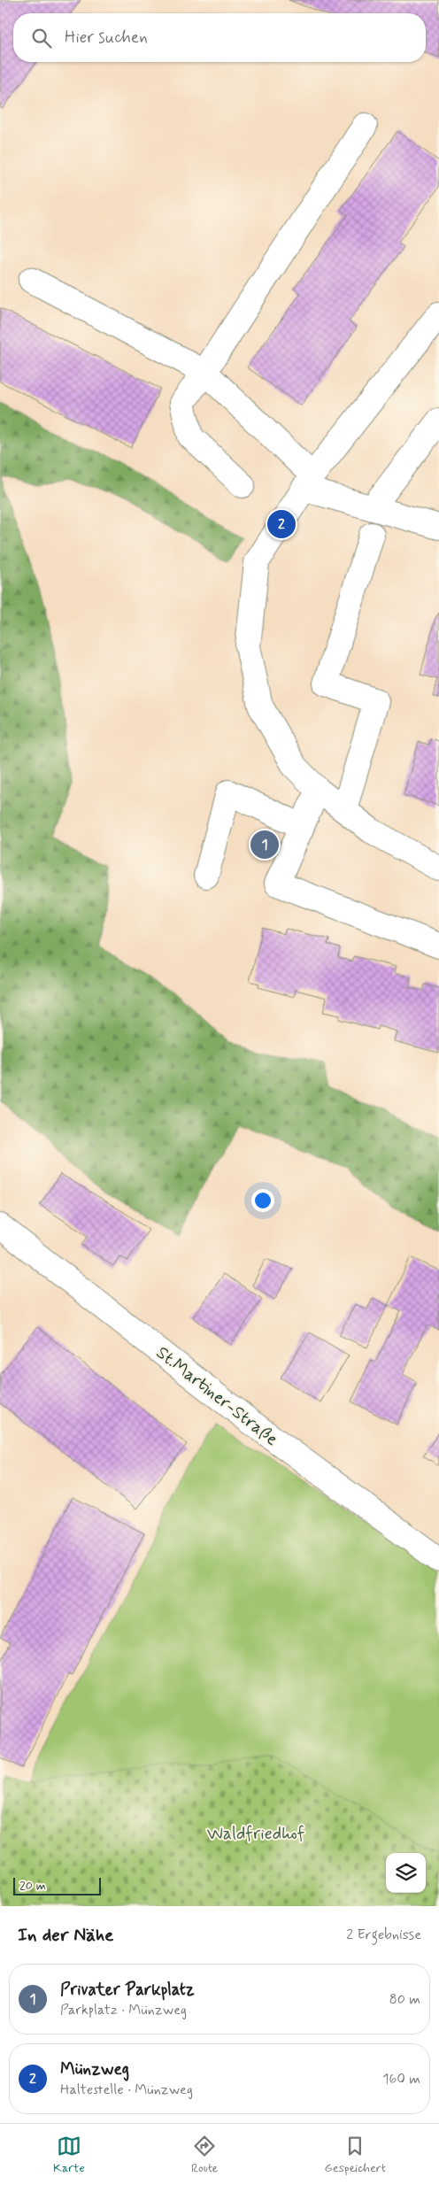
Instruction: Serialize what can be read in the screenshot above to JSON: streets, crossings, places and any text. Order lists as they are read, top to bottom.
{
  "streets": {
    "street": ["St.Martiner-Straße"]
  },
  "parks": ["Waldfriedhof"],
  "scale_bar": "20 m",
  "page": {
    "search": "Hier suchen",
    "pins": ["2", "1"],
    "scale": "20 m",
    "heading": ["In der Nähe", "2 Ergebnisse"],
    "list": [
      {
        "mark": "1",
        "name": "Privater Parkplatz",
        "note": "Parkplatz · Münzweg",
        "value": "80 m"
      },
      {
        "mark": "2",
        "name": "Münzweg",
        "note": "Haltestelle · Münzweg",
        "value": "160 m"
      }
    ],
    "nav": ["Karte", "Route", "Gespeichert"]
  }
}
